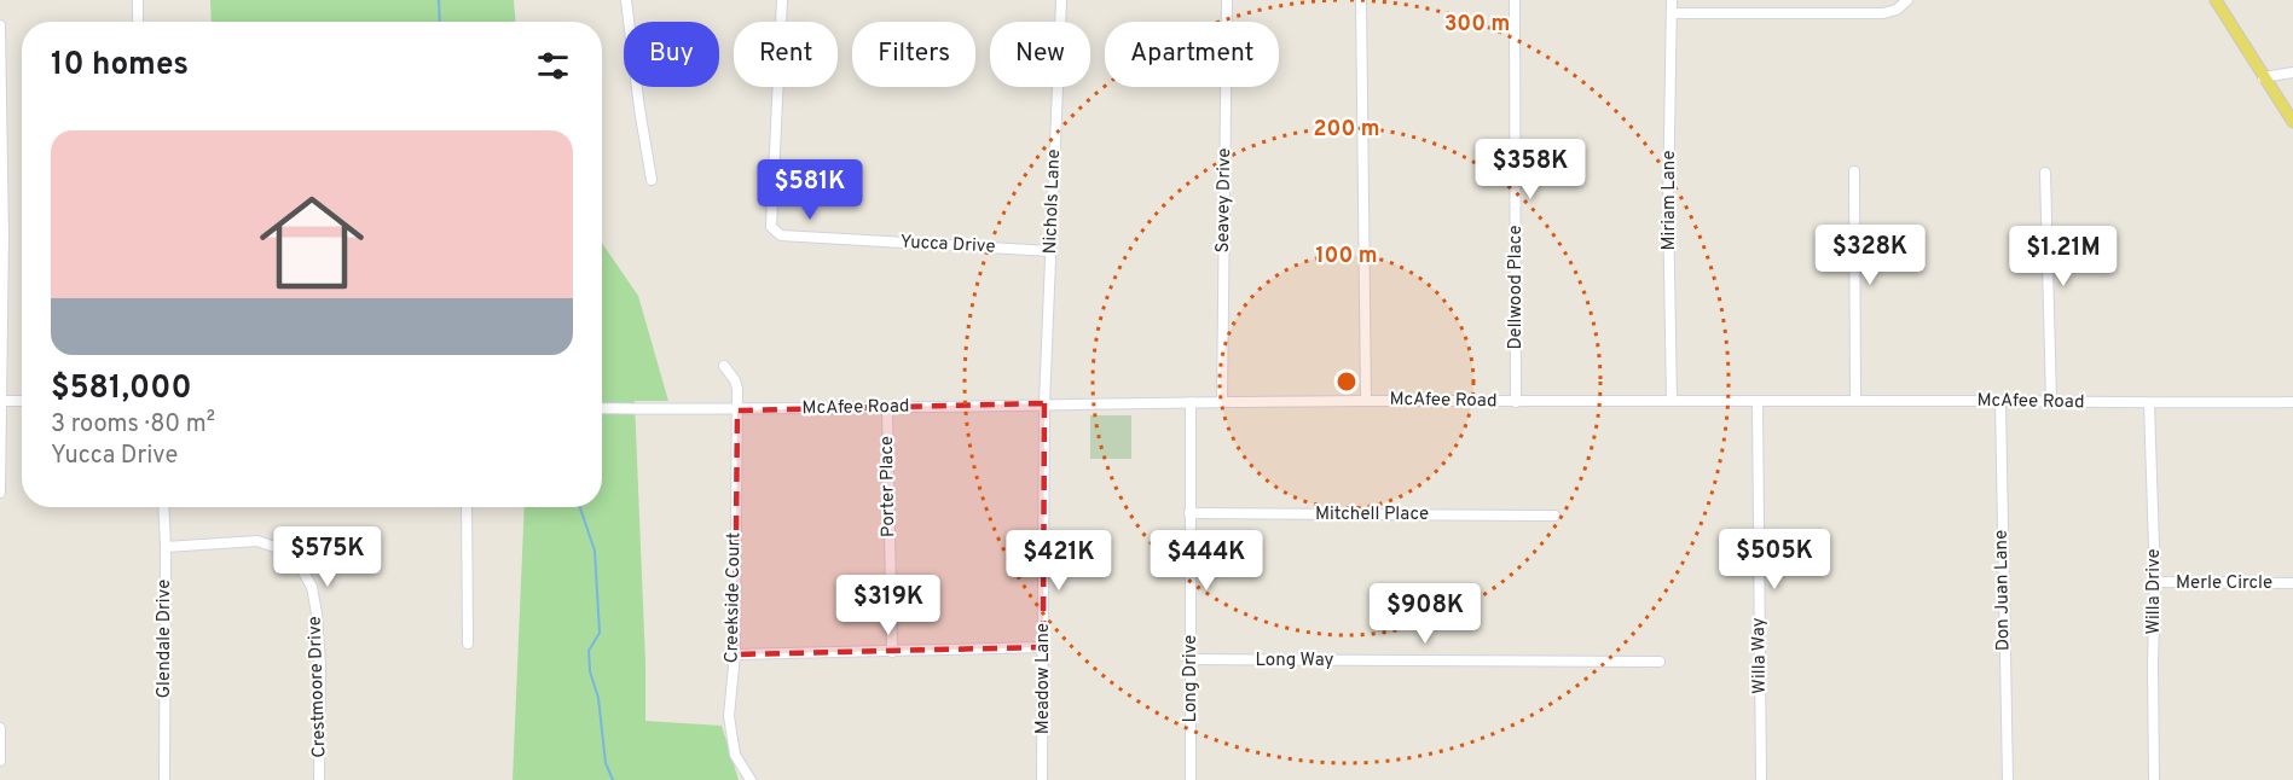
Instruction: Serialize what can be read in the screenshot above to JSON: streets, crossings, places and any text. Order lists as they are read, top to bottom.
{
  "streets": {
    "street": [
      "Seavey Drive",
      "Miriam Lane",
      "Nichols Lane",
      "Yucca Drive",
      "Dellwood Place",
      "McAfee Road",
      "Porter Place",
      "Mitchell Place",
      "Merle Circle",
      "Don Juan Lane",
      "Willa Drive",
      "Creekside Court",
      "Glendale Drive",
      "Willa Way",
      "Long Way",
      "Meadow Lane",
      "Long Drive",
      "Crestmoore Drive"
    ]
  },
  "crossings": [
    ["Seavey Drive", "McAfee Road"],
    ["Miriam Lane", "McAfee Road"],
    ["Nichols Lane", "Yucca Drive"],
    ["Nichols Lane", "McAfee Road"],
    ["Nichols Lane", "Meadow Lane"],
    ["Dellwood Place", "McAfee Road"],
    ["McAfee Road", "Porter Place"],
    ["McAfee Road", "Don Juan Lane"],
    ["McAfee Road", "Willa Drive"],
    ["McAfee Road", "Creekside Court"],
    ["McAfee Road", "Willa Way"],
    ["McAfee Road", "Meadow Lane"],
    ["McAfee Road", "Long Drive"],
    ["Mitchell Place", "Long Drive"],
    ["Merle Circle", "Willa Drive"],
    ["Glendale Drive", "Crestmoore Drive"],
    ["Long Way", "Long Drive"]
  ],
  "page": {
    "chip": [
      "Buy",
      "Rent",
      "Filters",
      "New",
      "Apartment"
    ],
    "heading": "10 homes",
    "list": [
      {
        "name": "$581,000",
        "note": "3 rooms · 80 m² · Yucca Drive"
      }
    ],
    "price": [
      "$358K",
      "$581K",
      "$328K",
      "$1.21M",
      "$575K",
      "$505K",
      "$421K",
      "$444K",
      "$319K",
      "$908K"
    ]
  },
  "rings": ["300 m", "200 m", "100 m"]
}
